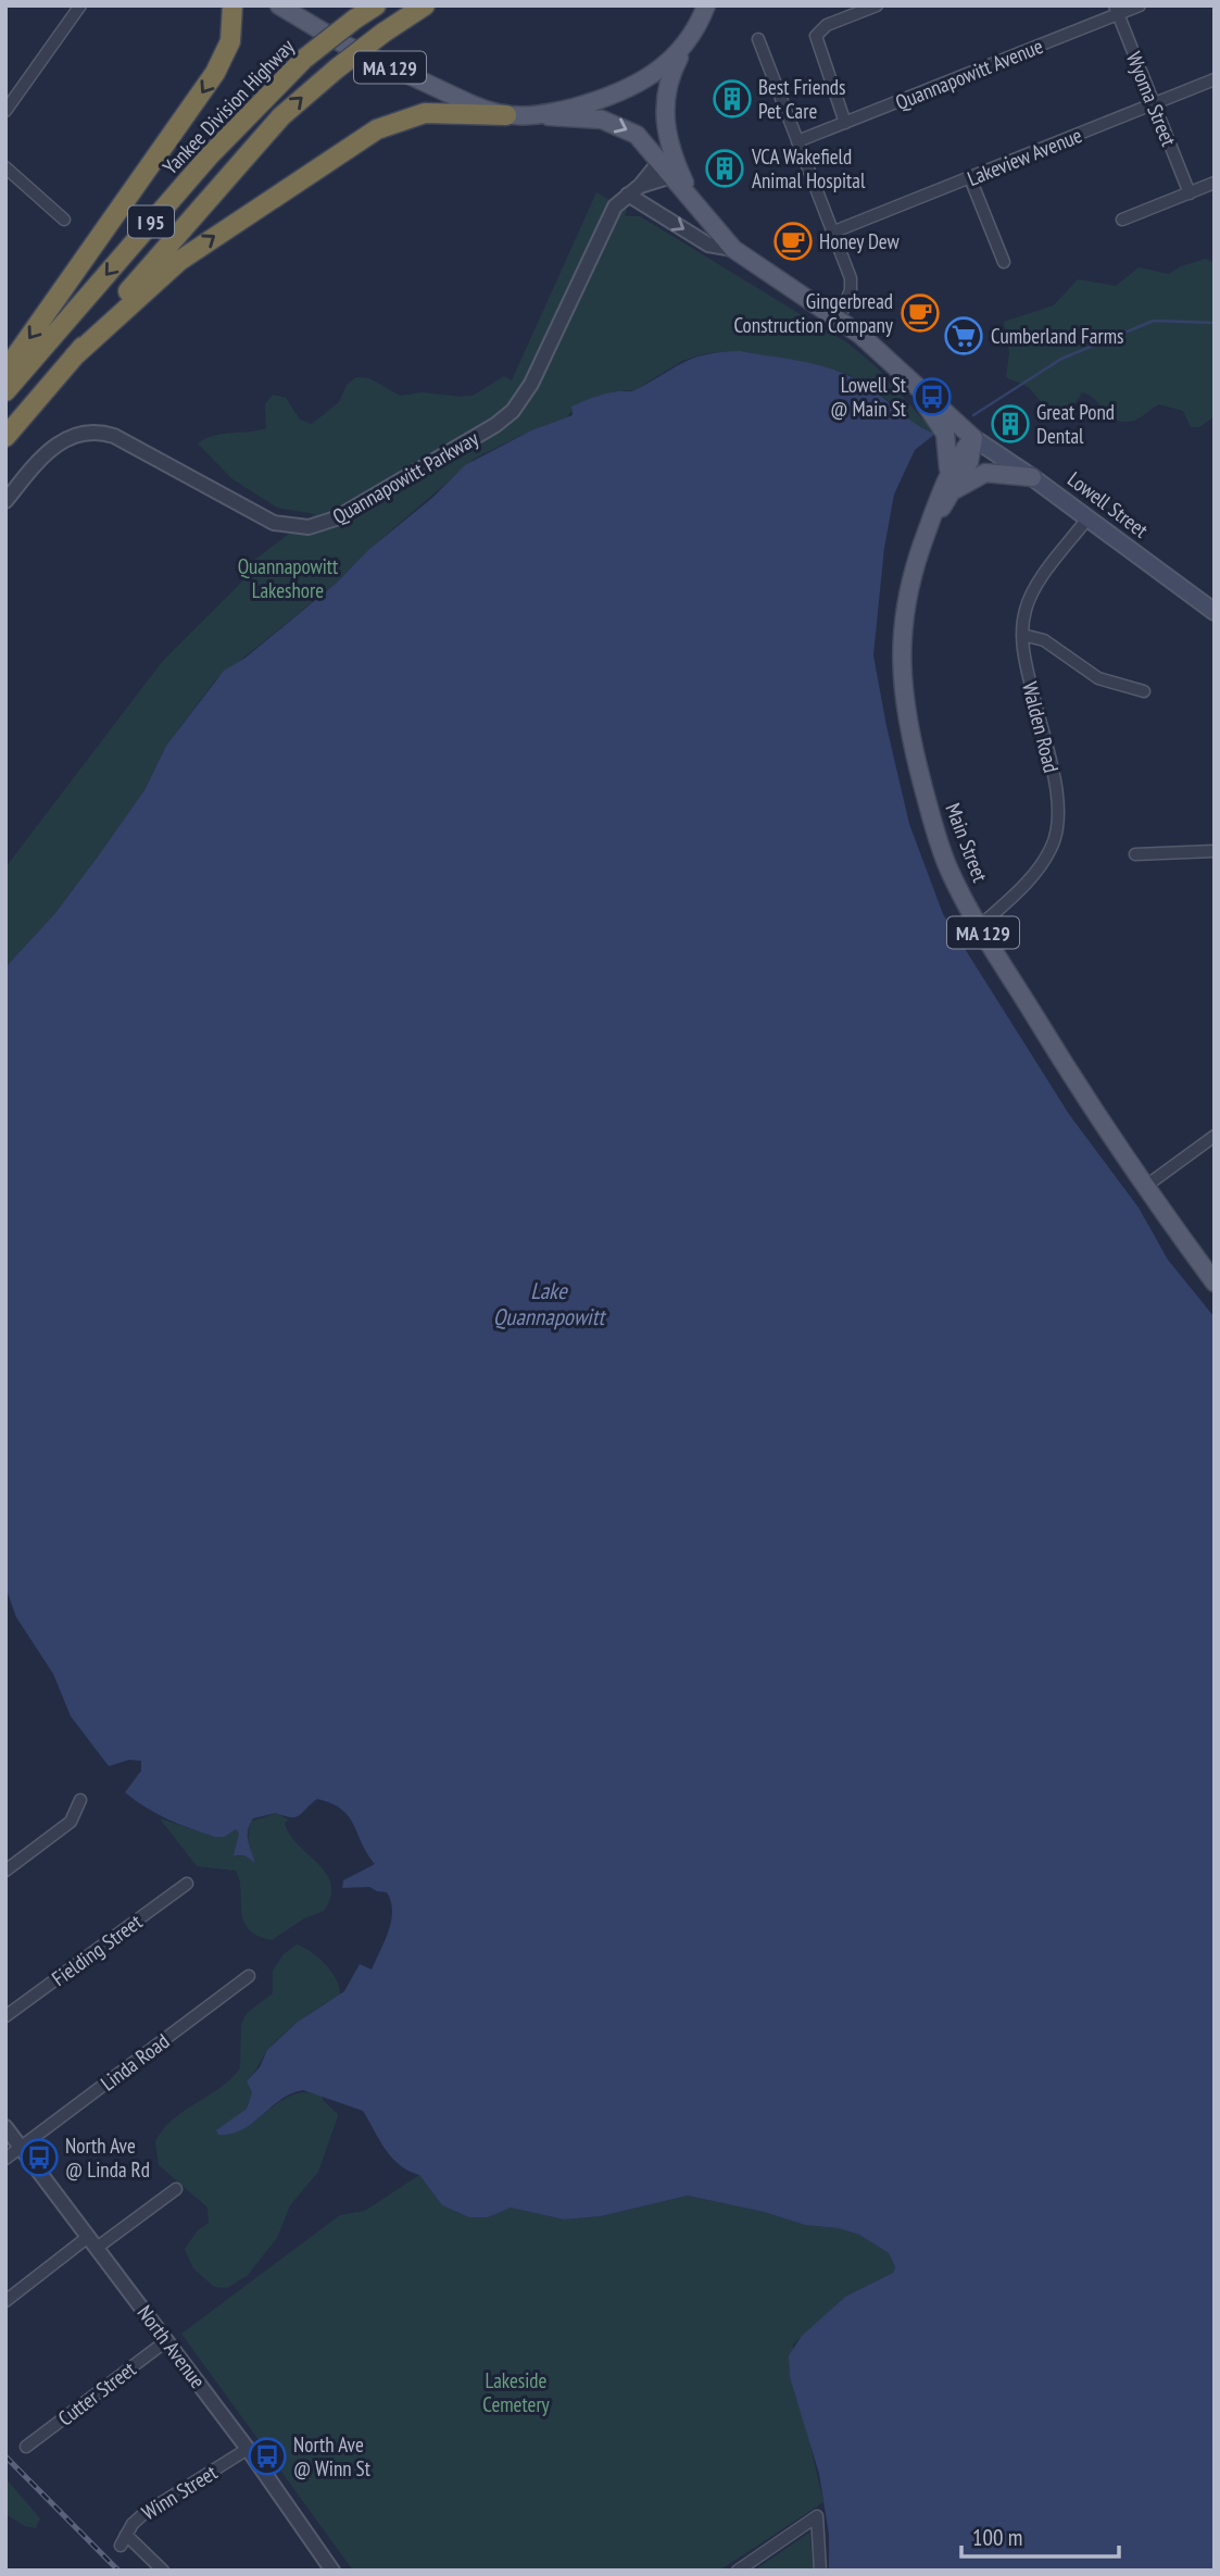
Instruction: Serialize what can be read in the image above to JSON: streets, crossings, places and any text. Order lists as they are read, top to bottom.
{
  "streets": {
    "highway": ["Yankee Division Highway", "I 95"],
    "main road": ["MA 129", "Lowell Street", "Main Street"],
    "street": [
      "Quannapowitt Avenue",
      "Wyoma Street",
      "Lakeview Avenue",
      "Quannapowitt Parkway",
      "Walden Road",
      "Fielding Street",
      "Linda Road",
      "North Avenue",
      "Cutter Street",
      "Winn Street"
    ]
  },
  "crossings": [
    ["MA 129", "Lowell Street"],
    ["MA 129", "Main Street"],
    ["Quannapowitt Avenue", "Wyoma Street"],
    ["Wyoma Street", "Lakeview Avenue"],
    ["Quannapowitt Parkway", "Lowell Street"],
    ["Lowell Street", "Walden Road"],
    ["Lowell Street", "Main Street"],
    ["Walden Road", "Main Street"],
    ["Linda Road", "North Avenue"],
    ["North Avenue", "Cutter Street"],
    ["North Avenue", "Winn Street"]
  ],
  "water": ["Lake Quannapowitt"],
  "parks": ["Quannapowitt Lakeshore", "Lakeside Cemetery"],
  "places": {
    "building": ["Best Friends Pet Care", "VCA Wakefield Animal Hospital", "Great Pond Dental"],
    "cafe": ["Honey Dew", "Gingerbread Construction Company"],
    "supermarket": ["Cumberland Farms"],
    "bus stop": ["Lowell St @ Main St", "North Ave @ Linda Rd", "North Ave @ Winn St"]
  },
  "scale_bar": "100 m"
}
